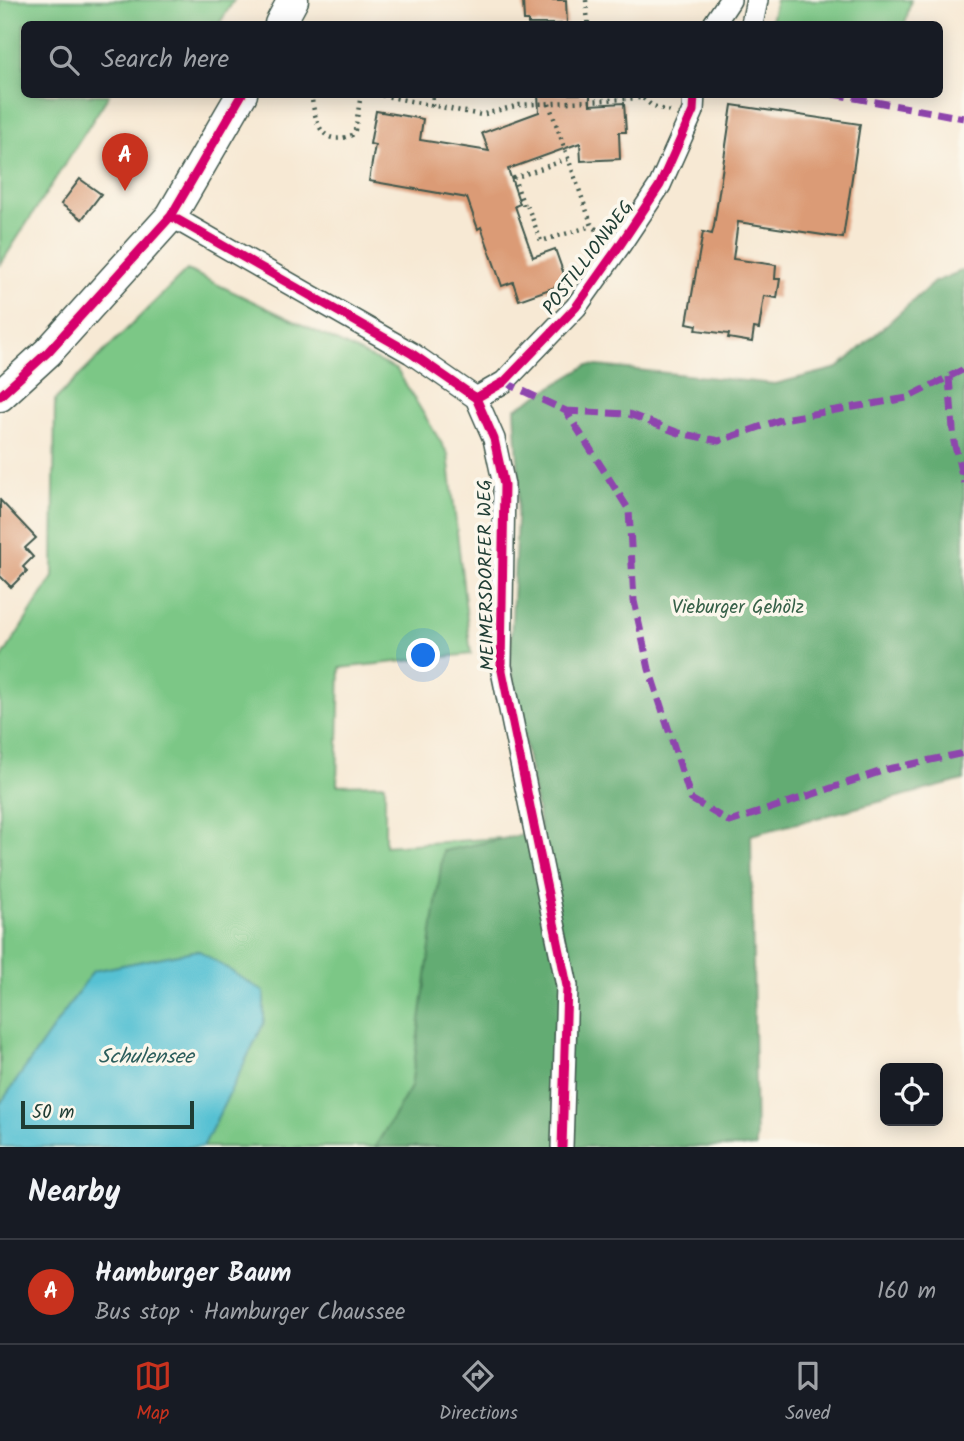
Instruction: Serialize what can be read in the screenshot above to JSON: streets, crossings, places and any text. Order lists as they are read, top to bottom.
{
  "streets": {
    "street": ["POSTILLIONWEG", "MEIMERSDORFER WEG"]
  },
  "crossings": [
    ["POSTILLIONWEG", "MEIMERSDORFER WEG"]
  ],
  "water": ["Schulensee"],
  "parks": ["Vieburger Gehölz"],
  "scale_bar": "50 m",
  "page": {
    "search": "Search here",
    "pins": "A",
    "scale": "50 m",
    "heading": "Nearby",
    "list": [
      {
        "mark": "A",
        "name": "Hamburger Baum",
        "note": "Bus stop · Hamburger Chaussee",
        "value": "160 m"
      }
    ],
    "nav": ["Map", "Directions", "Saved"]
  }
}
